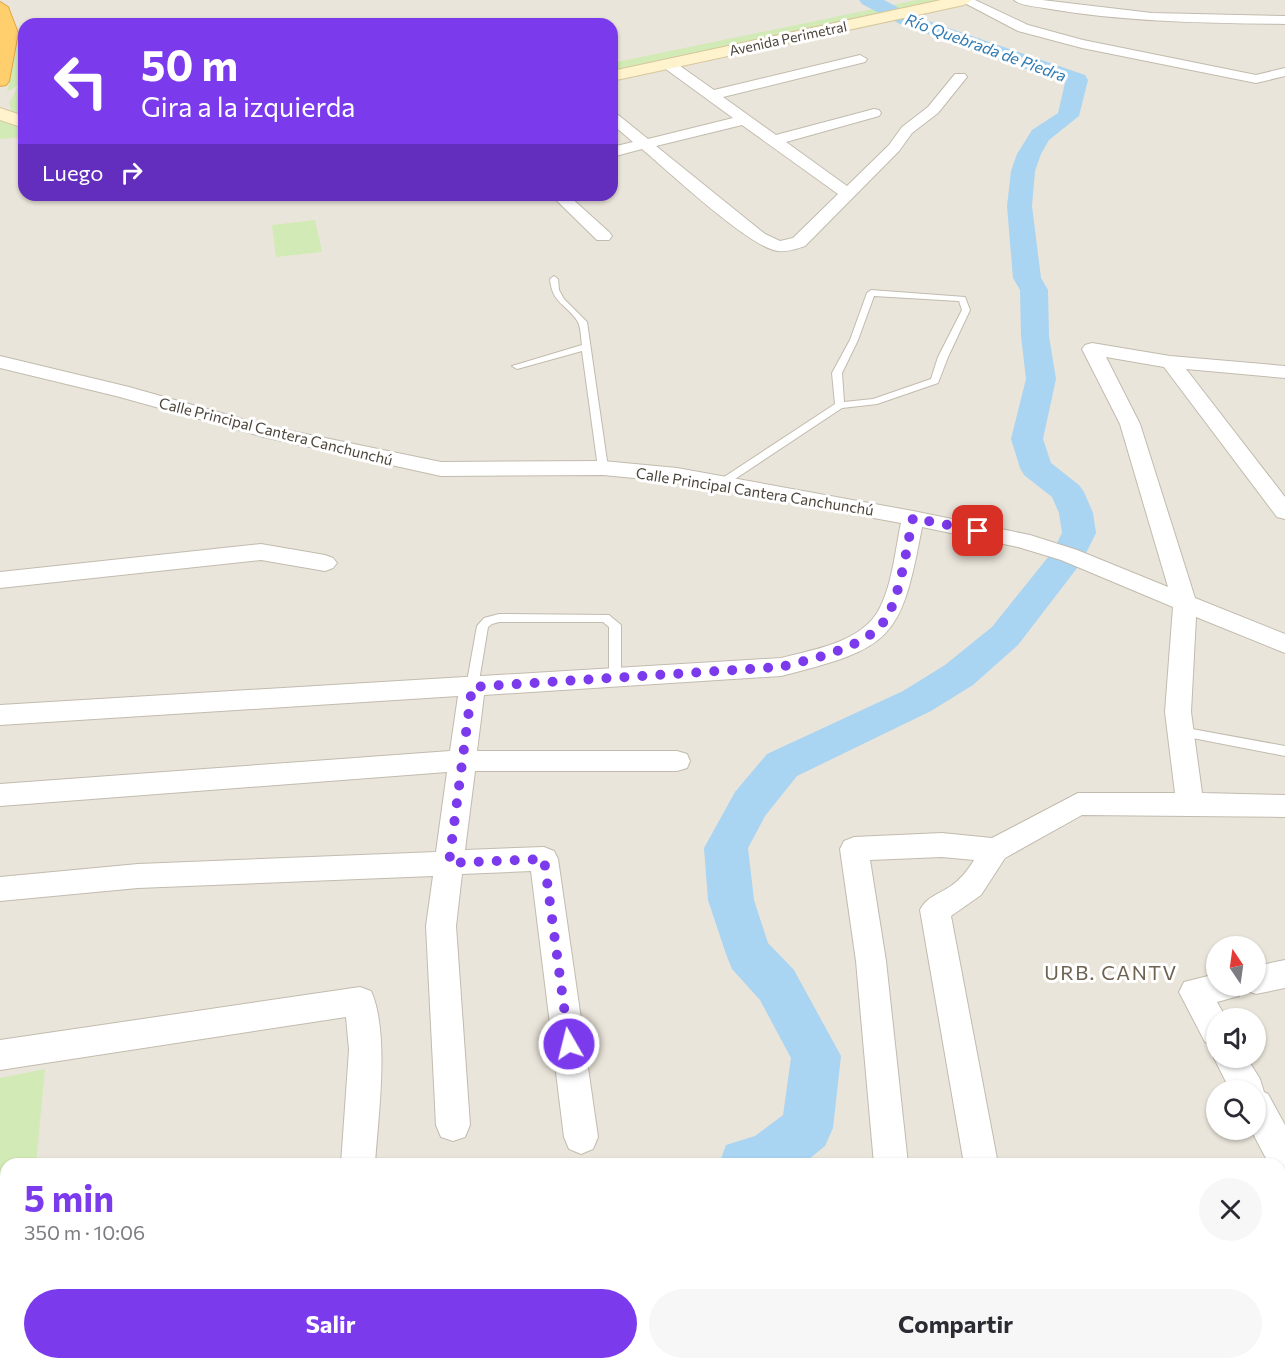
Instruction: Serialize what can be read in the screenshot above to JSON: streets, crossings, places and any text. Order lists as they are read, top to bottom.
{
  "streets": {
    "main road": ["Avenida Perimetral"],
    "street": ["Calle Principal Cantera Canchunchú"]
  },
  "districts": ["URB. CANTV"],
  "water": ["Río Quebrada de Piedra"],
  "north": "top",
  "page": {
    "turn": ["50 m", "Gira a la izquierda"],
    "then": "Luego",
    "heading": ["5 min", "350 m · 10:06"],
    "buttons": ["Salir", "Compartir"]
  }
}
